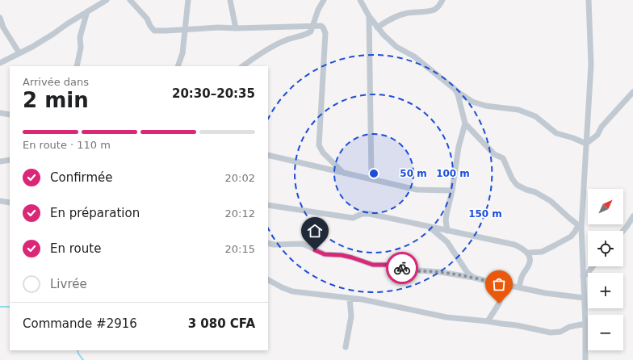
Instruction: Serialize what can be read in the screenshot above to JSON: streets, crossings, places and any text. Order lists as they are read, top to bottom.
{
  "north": "top right",
  "page": {
    "heading": ["2 min", "Arrivée dans", "20:30–20:35"],
    "panel": ["Commande #2916", "3 080 CFA"],
    "bar": "En route · 110 m",
    "list": [
      ["Confirmée", "20:02"],
      ["En préparation", "20:12"],
      ["En route", "20:15"],
      "Livrée"
    ],
    "map_buttons": ["+", "−"]
  },
  "rings": ["50 m", "100 m", "150 m"]
}
